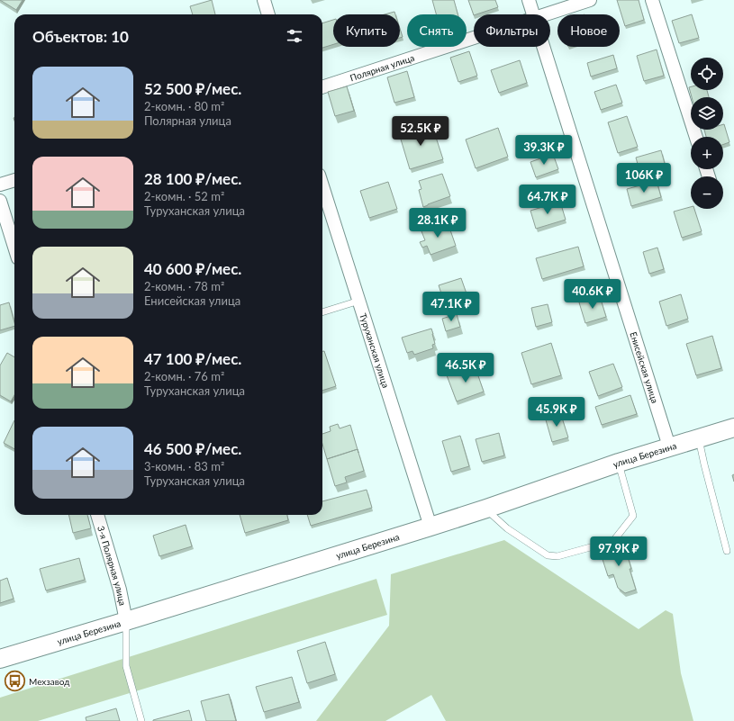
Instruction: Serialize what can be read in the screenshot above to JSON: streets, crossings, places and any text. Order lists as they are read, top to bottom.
{
  "streets": {
    "street": [
      "Полярная улица",
      "Туруханская улица",
      "Енисейская улица",
      "улица Березина",
      "3-я Полярная улица"
    ]
  },
  "crossings": [
    ["Туруханская улица", "улица Березина"],
    ["Енисейская улица", "улица Березина"],
    ["улица Березина", "3-я Полярная улица"]
  ],
  "places": {
    "bus stop": ["Мехзавод"]
  },
  "page": {
    "chip": [
      "Купить",
      "Снять",
      "Фильтры",
      "Новое"
    ],
    "heading": "Объектов: 10",
    "map_buttons": ["+", "−"],
    "list": [
      {
        "name": "52 500 ₽/мес.",
        "note": "2-комн. · 80 m² · Полярная улица"
      },
      {
        "name": "28 100 ₽/мес.",
        "note": "2-комн. · 52 m² · Туруханская улица"
      },
      {
        "name": "40 600 ₽/мес.",
        "note": "2-комн. · 78 m² · Енисейская улица"
      },
      {
        "name": "47 100 ₽/мес.",
        "note": "2-комн. · 76 m² · Туруханская улица"
      },
      {
        "name": "46 500 ₽/мес.",
        "note": "3-комн. · 83 m² · Туруханская улица"
      }
    ],
    "price": [
      "52.5K ₽",
      "39.3K ₽",
      "106K ₽",
      "64.7K ₽",
      "28.1K ₽",
      "40.6K ₽",
      "47.1K ₽",
      "46.5K ₽",
      "45.9K ₽",
      "97.9K ₽"
    ]
  }
}
